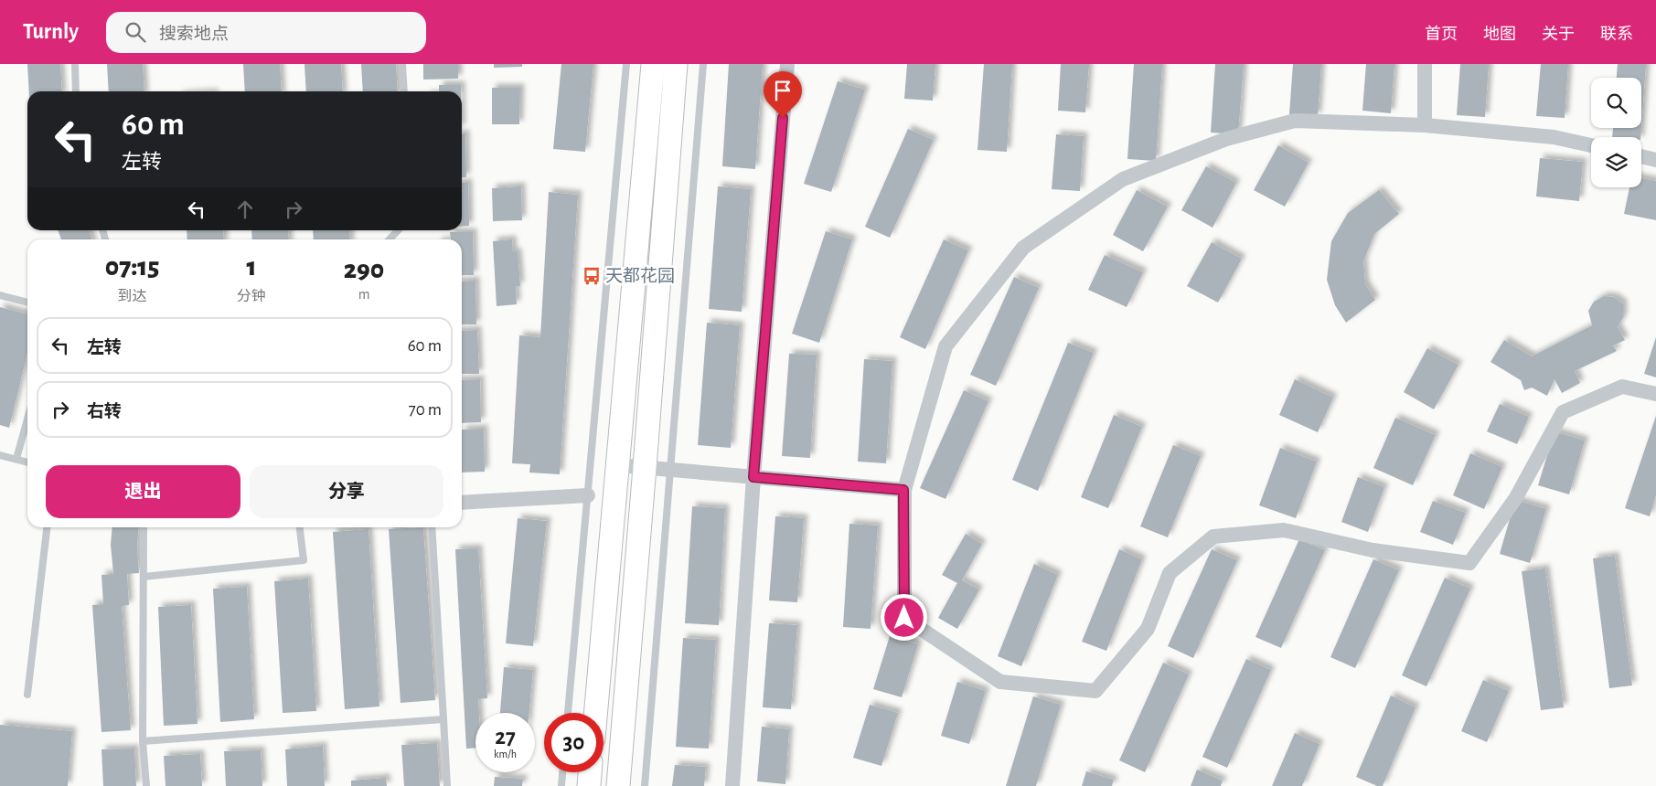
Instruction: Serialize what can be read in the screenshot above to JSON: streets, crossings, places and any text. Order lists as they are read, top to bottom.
{
  "places": {
    "bus stop": ["天都花园"]
  },
  "page": {
    "header": "Turnly",
    "search": "搜索地点",
    "nav": [
      "首页",
      "地图",
      "关于",
      "联系"
    ],
    "turn": ["60 m", "左转"],
    "eta": [
      "07:15",
      "到达",
      "1",
      "分钟",
      "290",
      "m"
    ],
    "list": [
      {
        "name": "左转",
        "value": "60 m"
      },
      {
        "name": "右转",
        "value": "70 m"
      }
    ],
    "buttons": ["退出", "分享"],
    "speed": "27 km/h",
    "limit": "30"
  }
}
